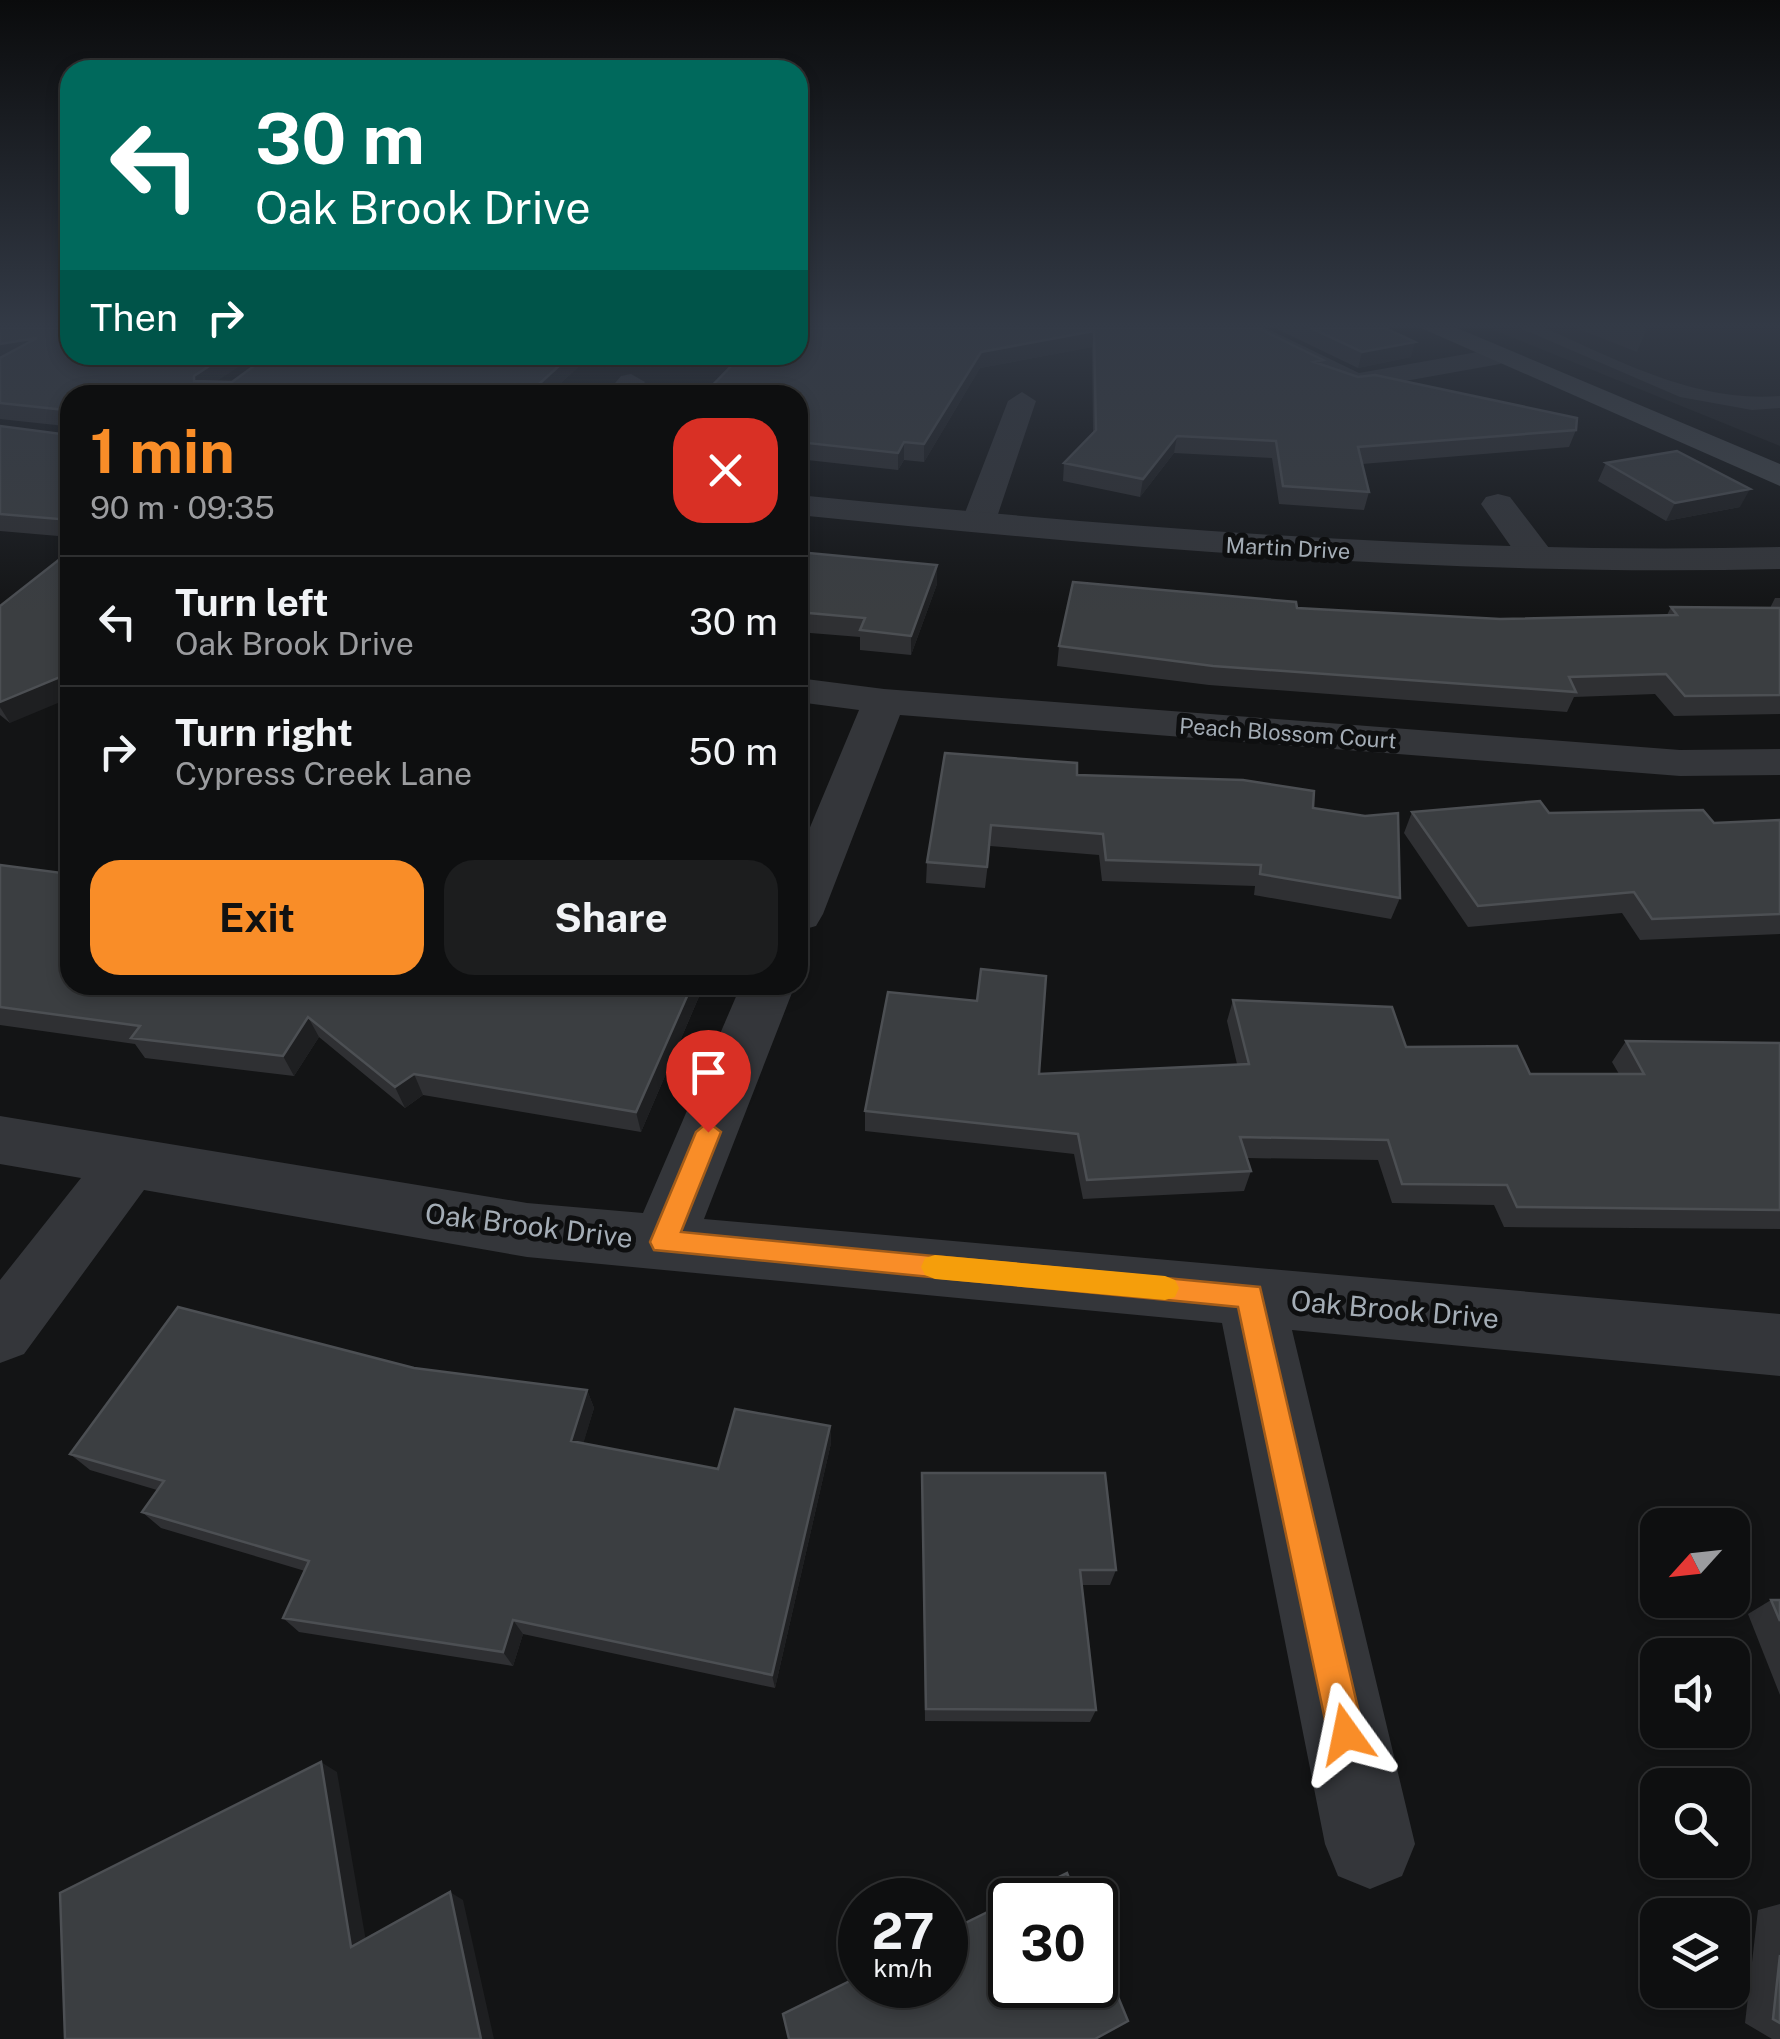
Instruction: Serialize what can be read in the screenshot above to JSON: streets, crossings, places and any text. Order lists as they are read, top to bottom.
{
  "streets": {
    "street": ["Martin Drive", "Peach Blossom Court", "Oak Brook Drive"]
  },
  "north": "bottom left",
  "page": {
    "turn": ["30 m", "Oak Brook Drive"],
    "then": "Then",
    "heading": ["1 min", "90 m · 09:35"],
    "list": [
      {
        "name": "Turn left",
        "note": "Oak Brook Drive",
        "value": "30 m"
      },
      {
        "name": "Turn right",
        "note": "Cypress Creek Lane",
        "value": "50 m"
      }
    ],
    "buttons": ["Exit", "Share"],
    "speed": "27 km/h",
    "limit": "30"
  }
}
